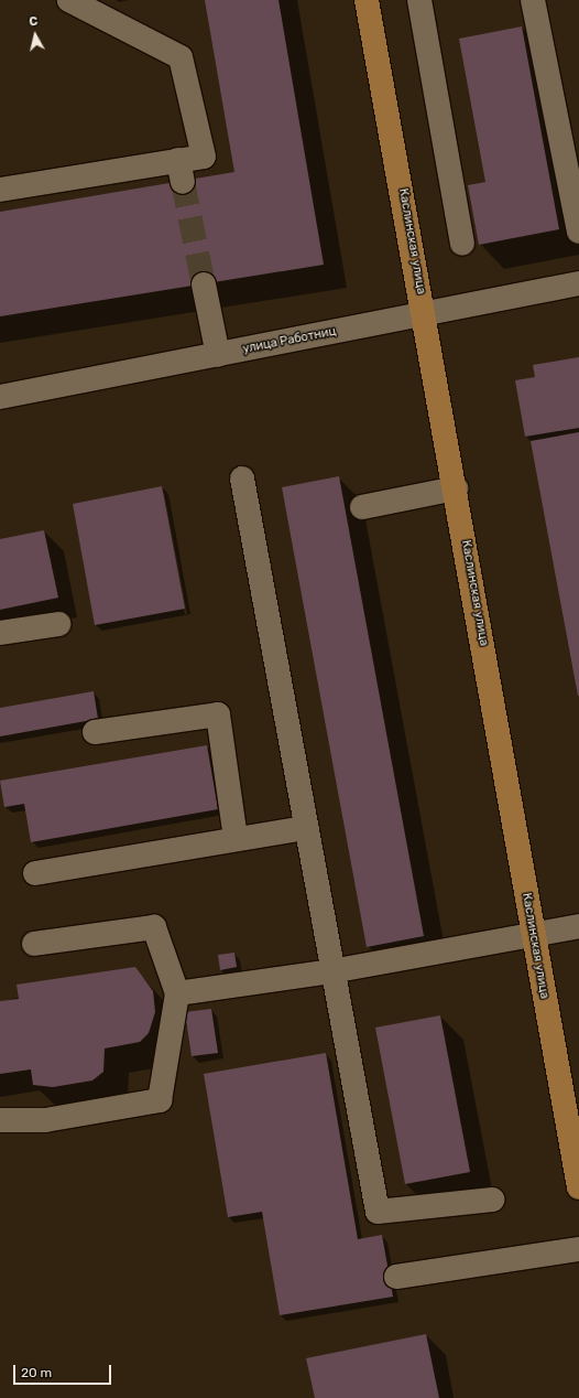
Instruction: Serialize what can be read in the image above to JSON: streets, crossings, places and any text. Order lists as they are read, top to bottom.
{
  "streets": {
    "main road": ["Каслинская улица"],
    "street": ["улица Работниц"]
  },
  "crossings": [
    ["Каслинская улица", "улица Работниц"]
  ],
  "scale_bar": "20 m",
  "north": "top"
}
